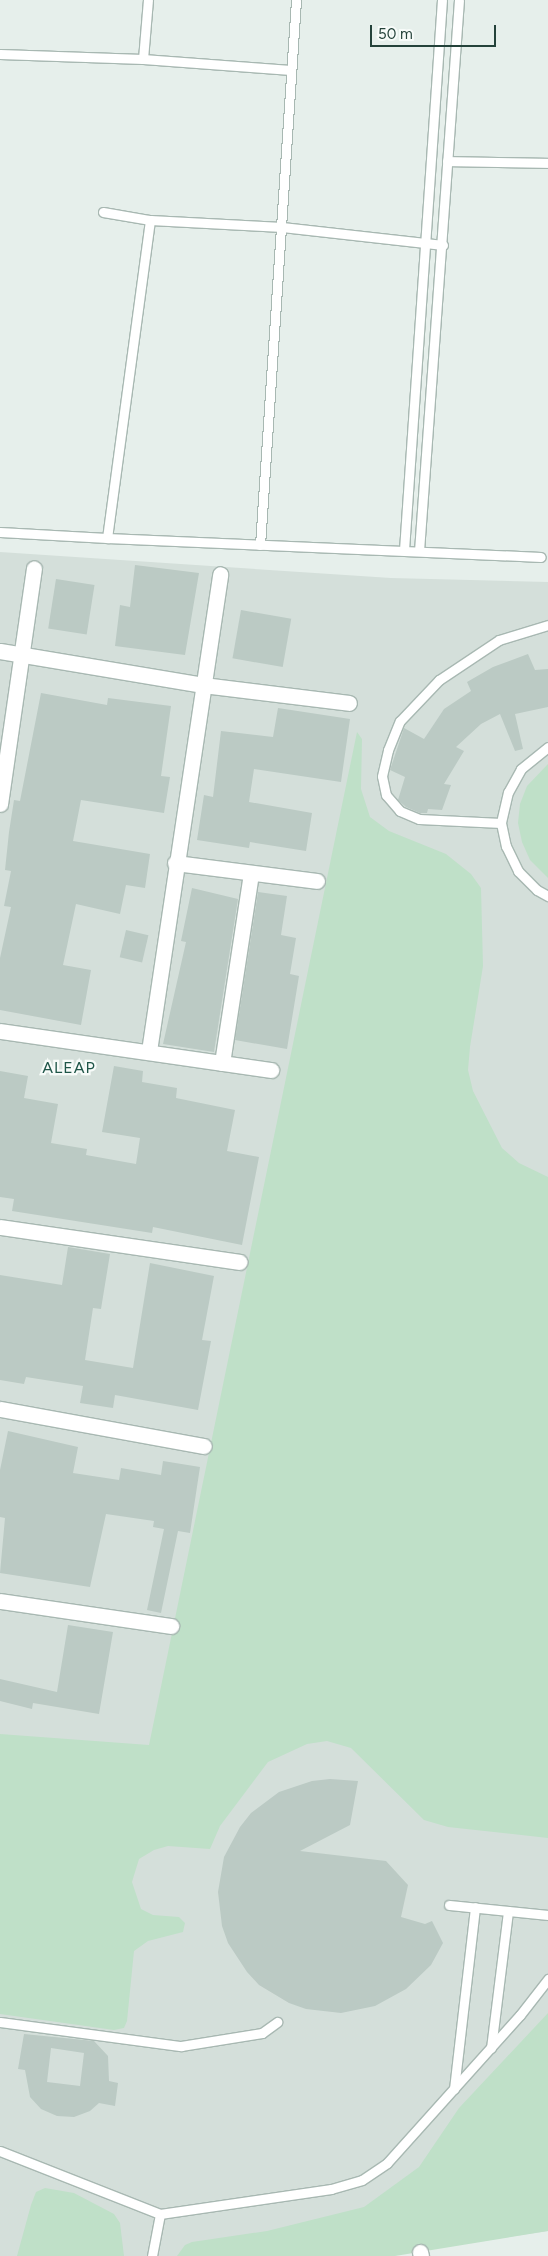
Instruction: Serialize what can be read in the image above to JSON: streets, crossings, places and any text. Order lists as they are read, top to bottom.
{
  "districts": ["ALEAP"],
  "scale_bar": "50 m"
}
